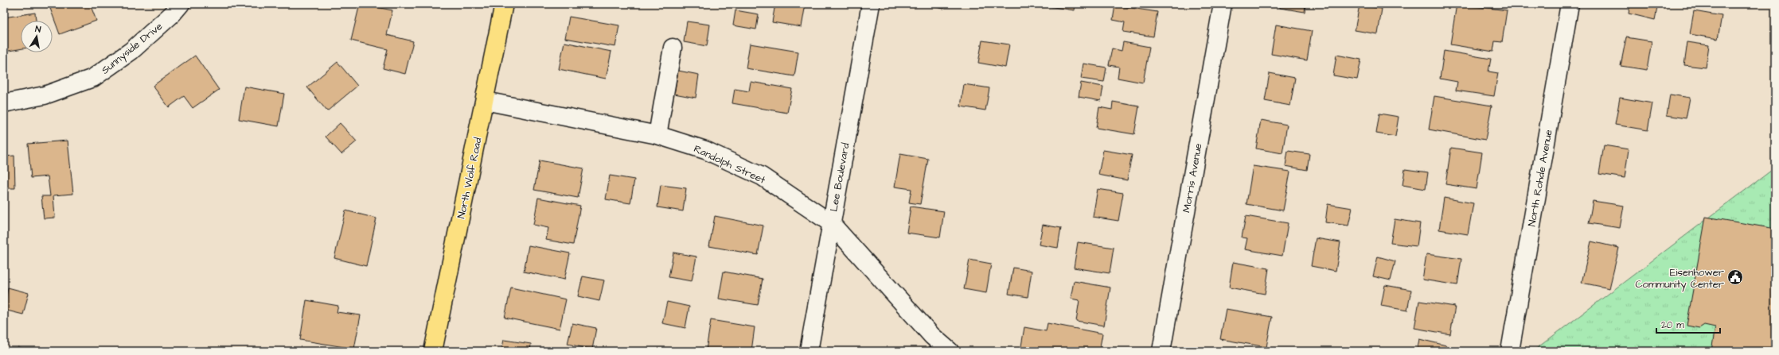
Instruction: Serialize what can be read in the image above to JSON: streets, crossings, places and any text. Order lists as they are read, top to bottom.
{
  "streets": {
    "main road": ["North Wolf Road"],
    "street": [
      "Sunnyside Drive",
      "Randolph Street",
      "Lee Boulevard",
      "Morris Avenue",
      "North Rohde Avenue"
    ]
  },
  "crossings": [
    ["Randolph Street", "Lee Boulevard"],
    ["Randolph Street", "North Wolf Road"]
  ],
  "places": {
    "public building": ["Eisenhower Community Center"]
  },
  "scale_bar": "20 m",
  "north": "top"
}
